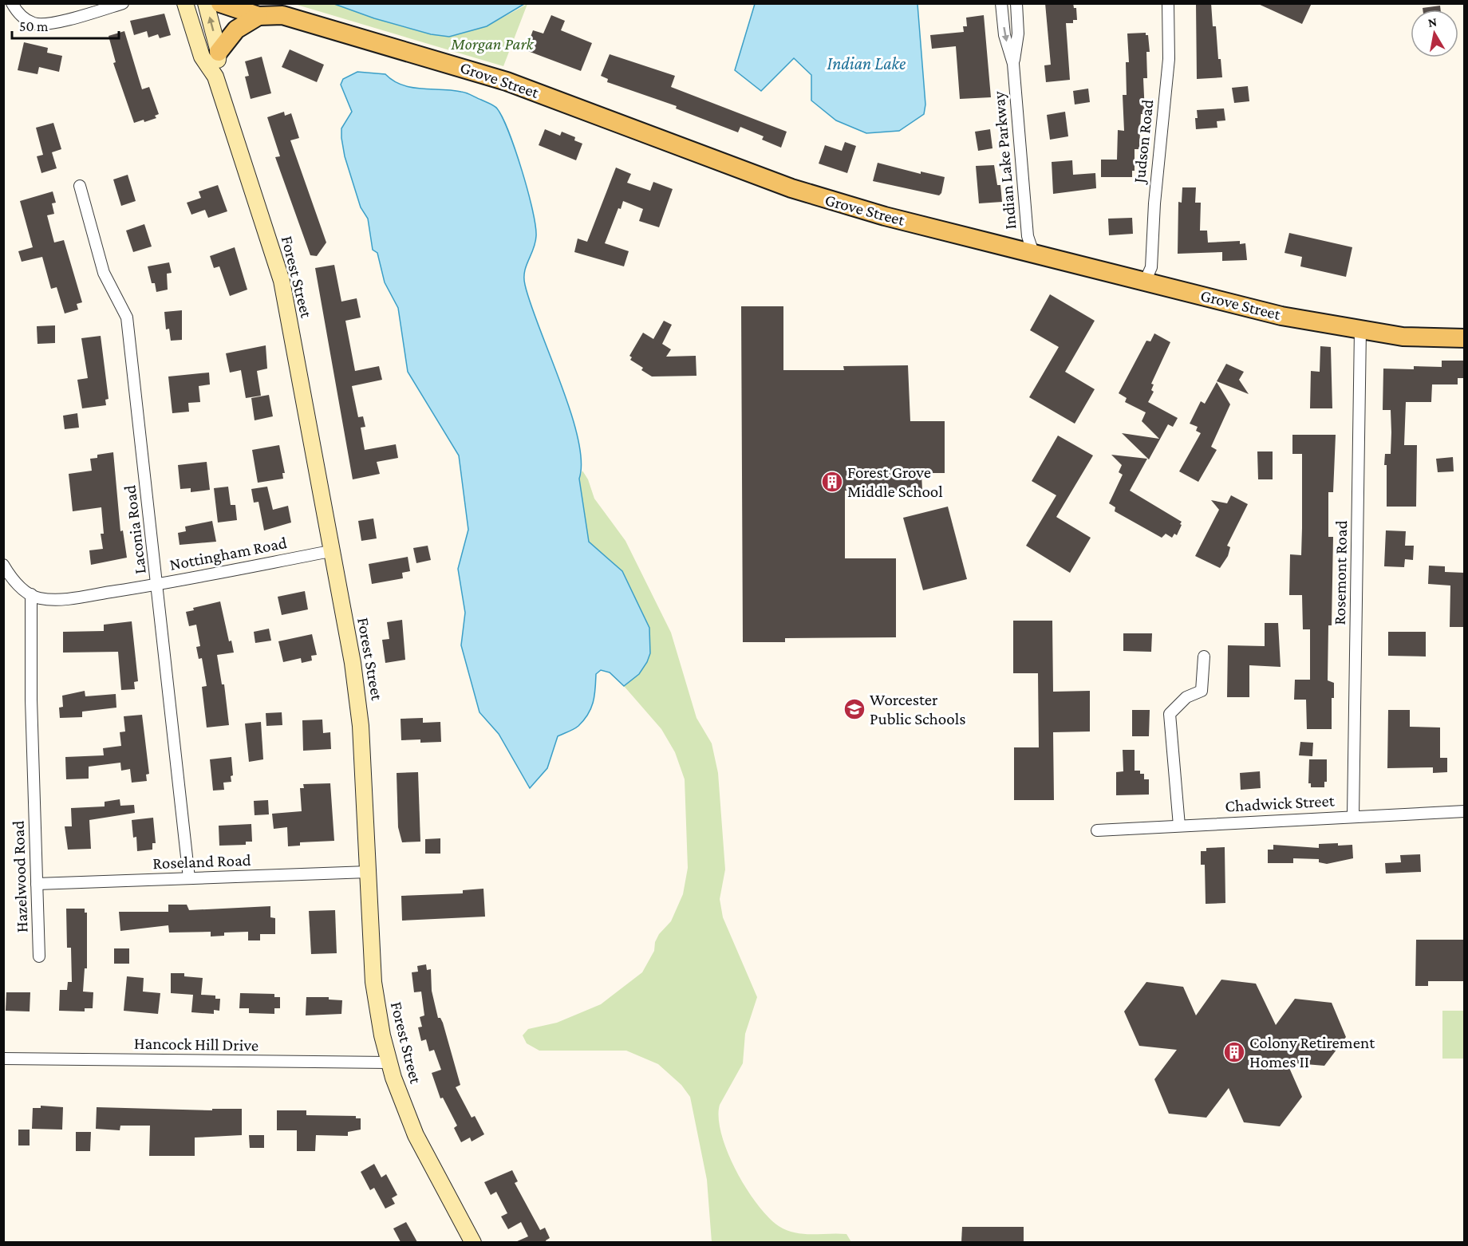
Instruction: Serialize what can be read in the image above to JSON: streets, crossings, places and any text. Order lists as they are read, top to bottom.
{
  "streets": {
    "main road": ["Grove Street", "Forest Street"],
    "street": [
      "Judson Road",
      "Indian Lake Parkway",
      "Laconia Road",
      "Nottingham Road",
      "Rosemont Road",
      "Chadwick Street",
      "Roseland Road",
      "Hazelwood Road",
      "Hancock Hill Drive"
    ]
  },
  "crossings": [
    ["Grove Street", "Judson Road"],
    ["Grove Street", "Indian Lake Parkway"],
    ["Grove Street", "Rosemont Road"],
    ["Forest Street", "Nottingham Road"],
    ["Forest Street", "Roseland Road"],
    ["Forest Street", "Hancock Hill Drive"],
    ["Laconia Road", "Nottingham Road"],
    ["Laconia Road", "Roseland Road"],
    ["Nottingham Road", "Hazelwood Road"],
    ["Rosemont Road", "Chadwick Street"],
    ["Roseland Road", "Hazelwood Road"]
  ],
  "water": ["Indian Lake"],
  "parks": ["Morgan Park"],
  "places": {
    "building": ["Forest Grove Middle School", "Colony Retirement Homes II"],
    "school or university": ["Worcester Public Schools"]
  },
  "scale_bar": "50 m",
  "north": "top"
}
